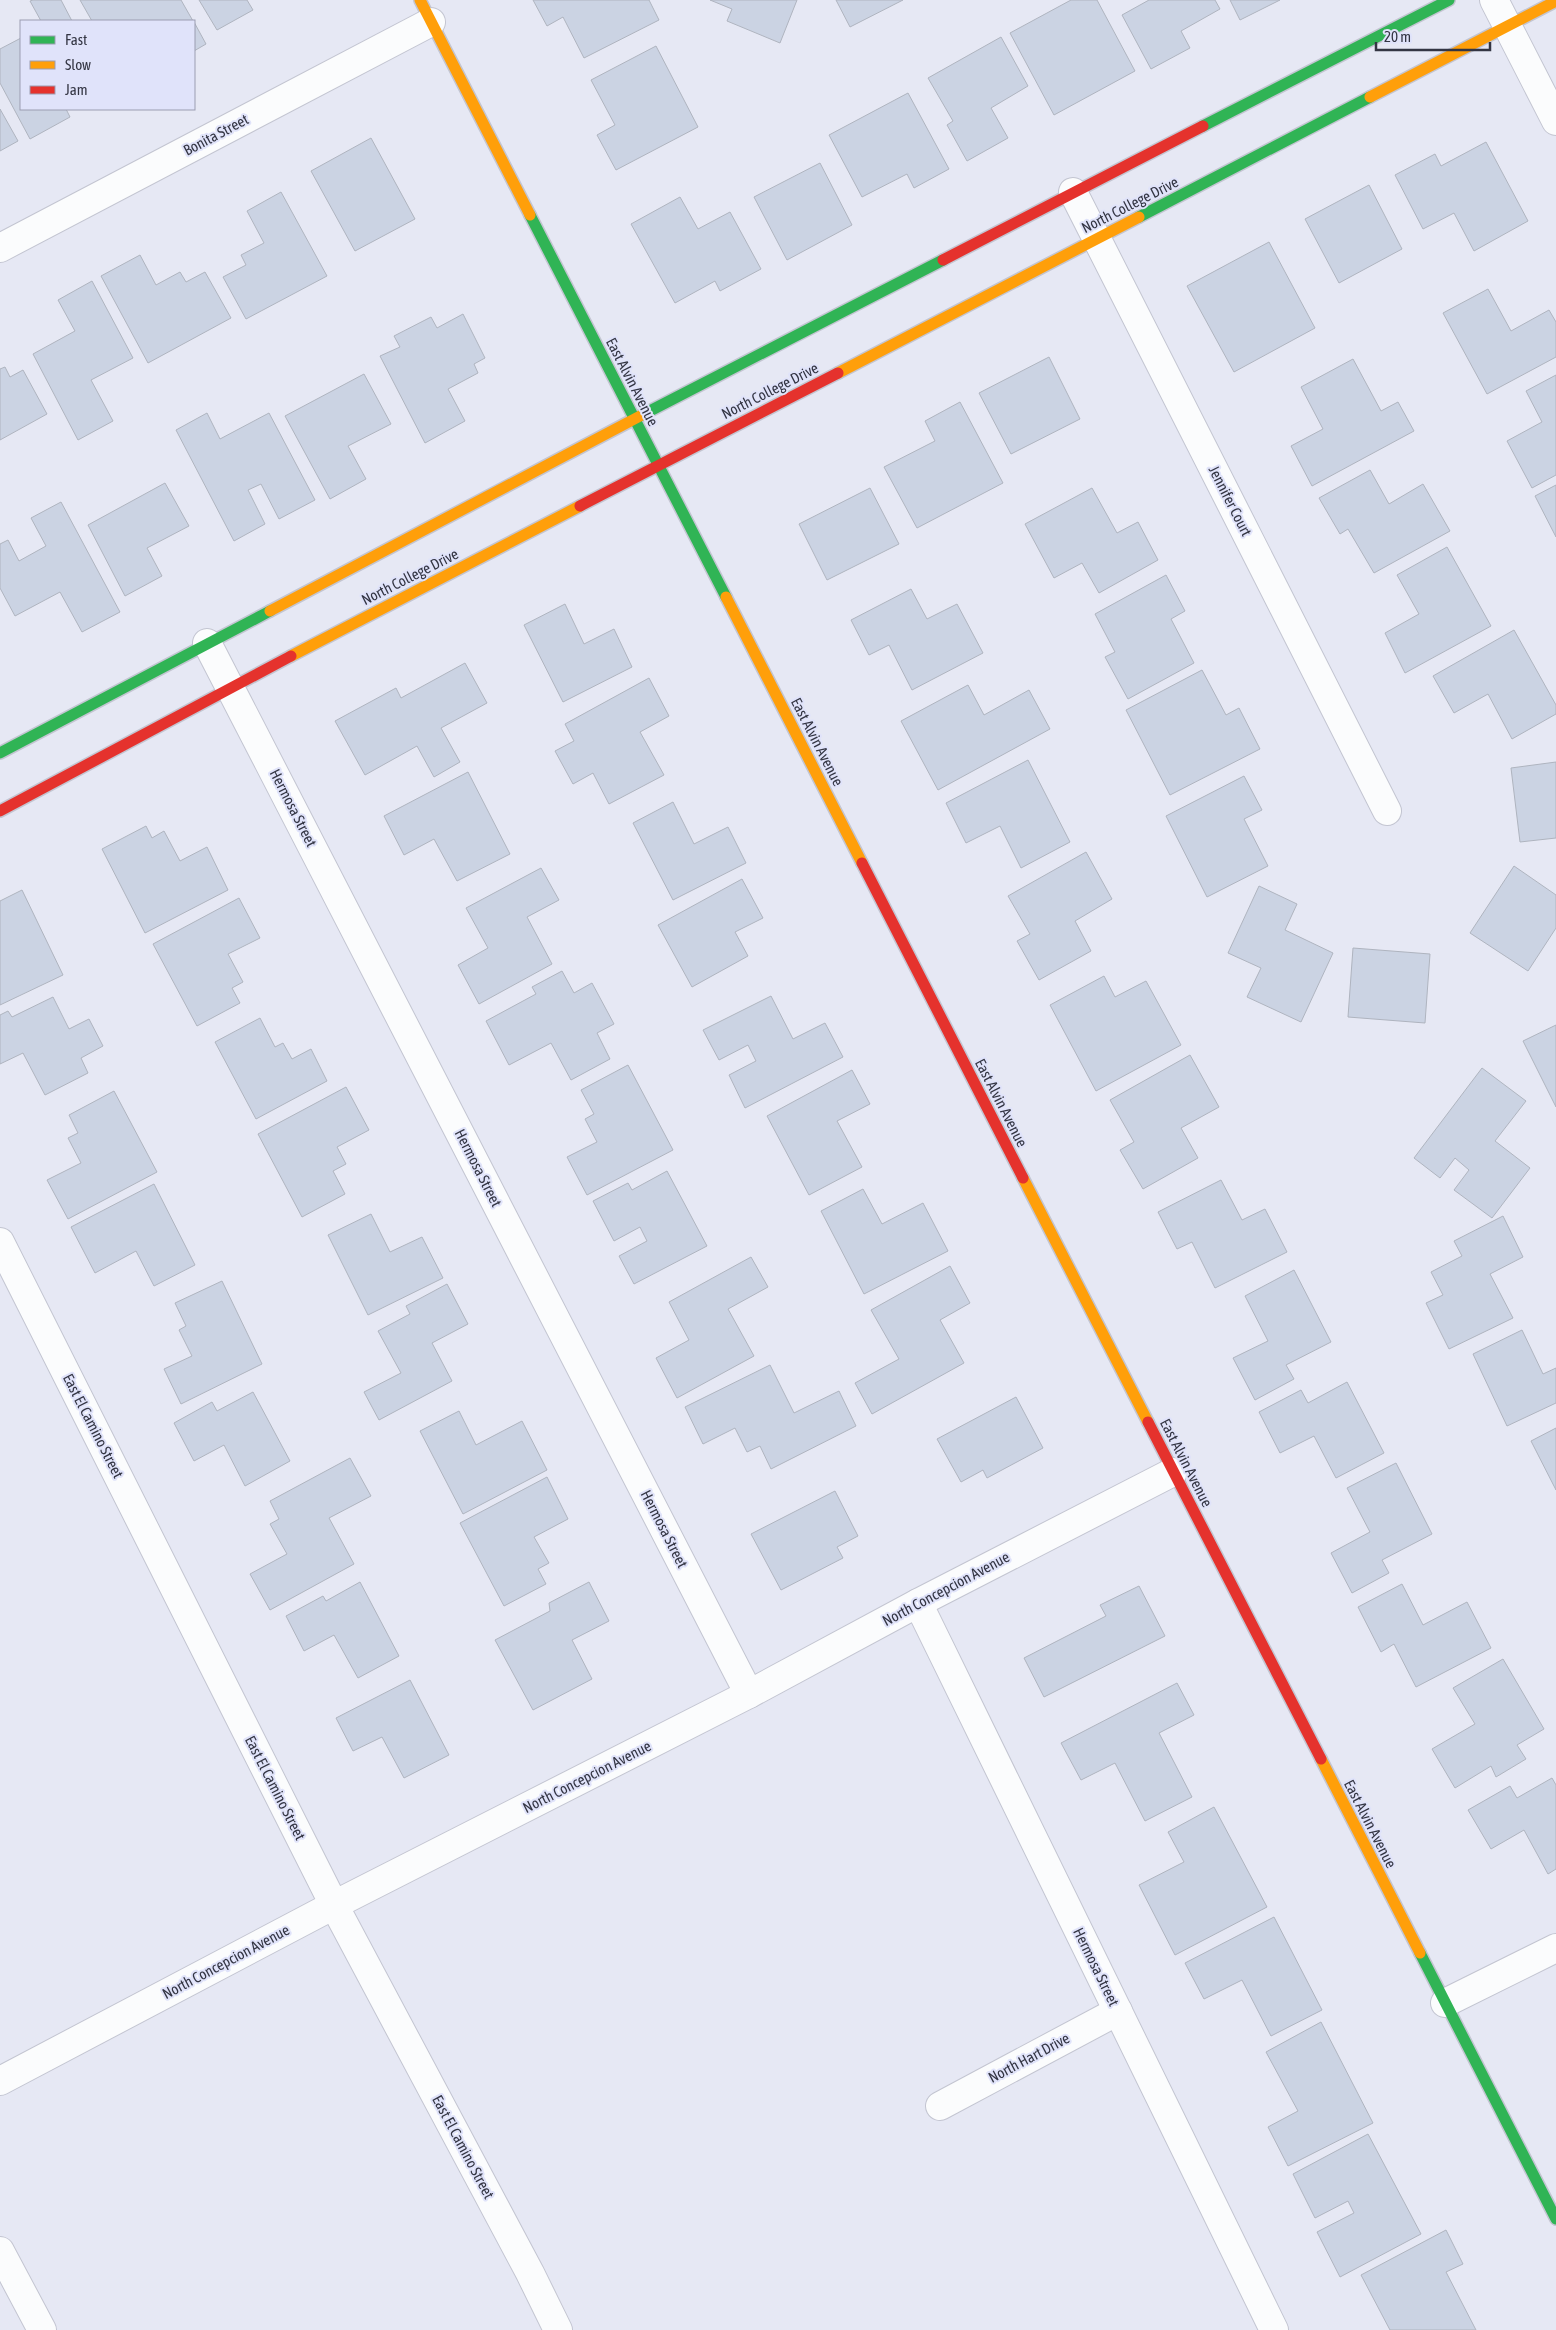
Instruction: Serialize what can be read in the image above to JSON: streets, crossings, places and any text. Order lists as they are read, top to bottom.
{
  "streets": {
    "street": [
      "Bonita Street",
      "North College Drive",
      "East Alvin Avenue",
      "Jennifer Court",
      "Hermosa Street",
      "East El Camino Street",
      "North Concepcion Avenue",
      "North Hart Drive"
    ]
  },
  "crossings": [
    ["Bonita Street", "East Alvin Avenue"],
    ["North College Drive", "East Alvin Avenue"],
    ["North College Drive", "Jennifer Court"],
    ["North College Drive", "Hermosa Street"],
    ["East Alvin Avenue", "North Concepcion Avenue"],
    ["Hermosa Street", "North Concepcion Avenue"],
    ["Hermosa Street", "North Hart Drive"],
    ["East El Camino Street", "North Concepcion Avenue"]
  ],
  "legend": ["Fast", "Slow", "Jam"],
  "scale_bar": "20 m"
}
